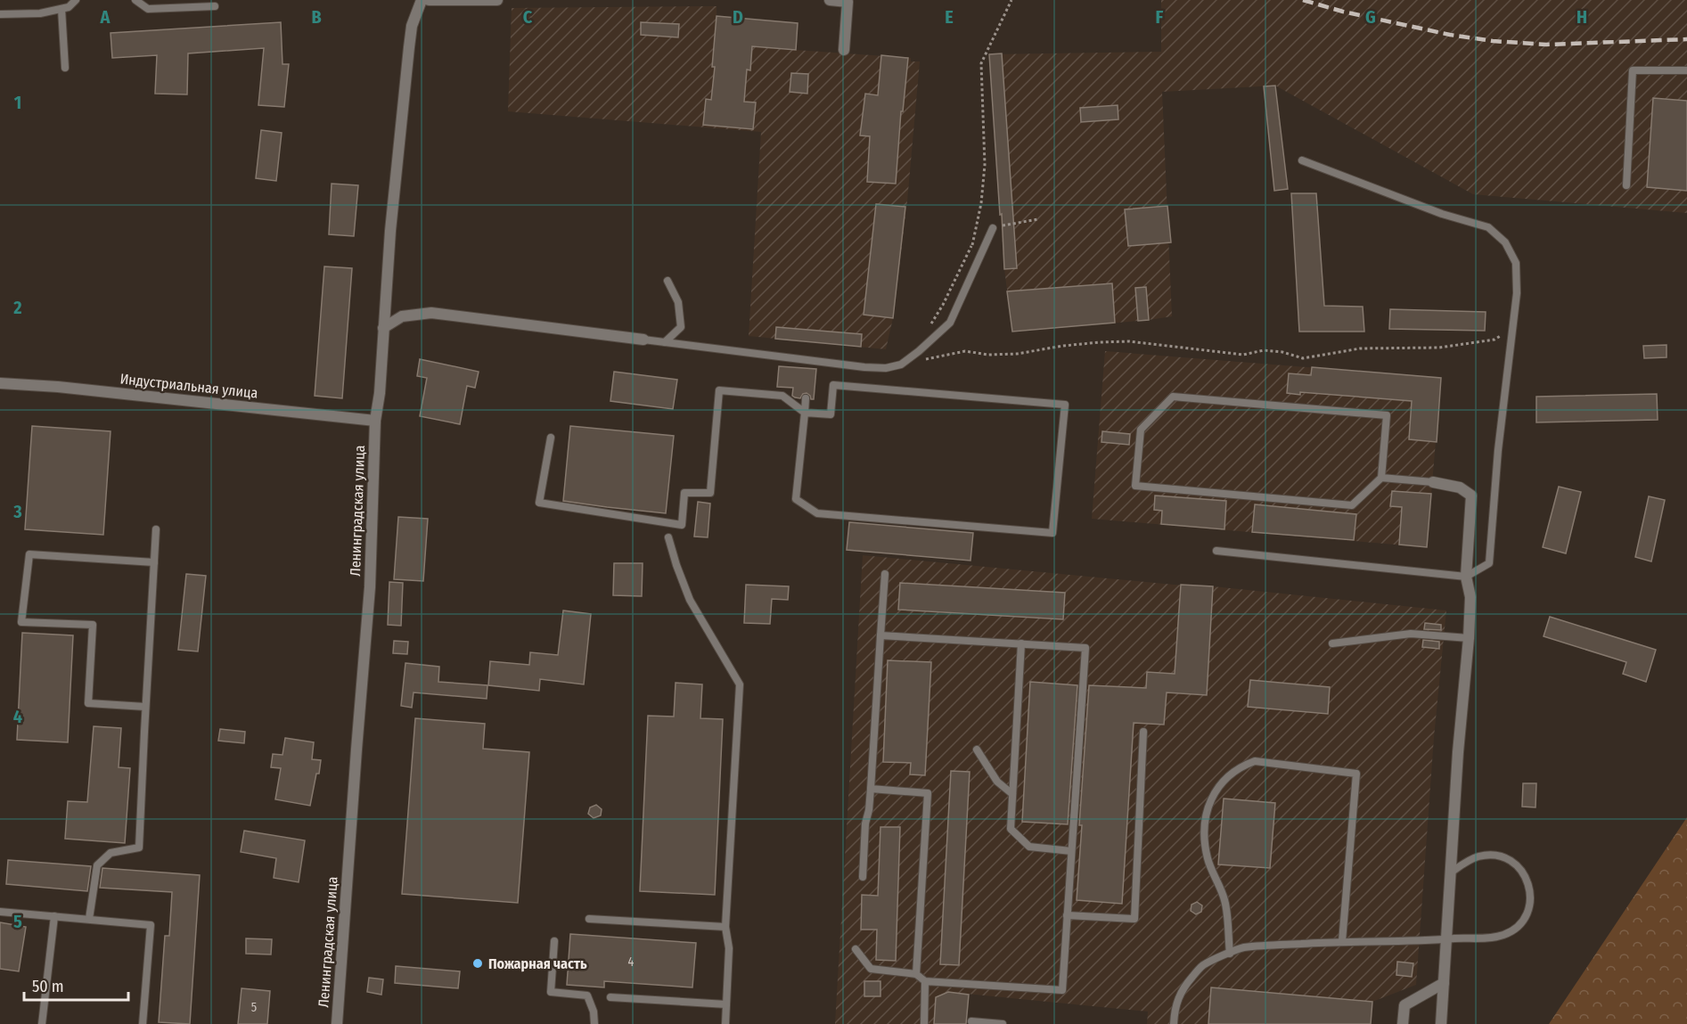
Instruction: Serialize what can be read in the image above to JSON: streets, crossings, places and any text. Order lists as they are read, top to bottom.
{
  "streets": {
    "street": ["Индустриальная улица", "Ленинградская улица"]
  },
  "crossings": [
    ["Индустриальная улица", "Ленинградская улица"]
  ],
  "places": ["Пожарная часть"],
  "house_numbers": ["4", "5"],
  "scale_bar": "50 m",
  "grid": {
    "columns": [
      "A",
      "B",
      "C",
      "D",
      "E",
      "F",
      "G",
      "H"
    ],
    "rows": [
      "1",
      "2",
      "3",
      "4",
      "5"
    ]
  }
}
